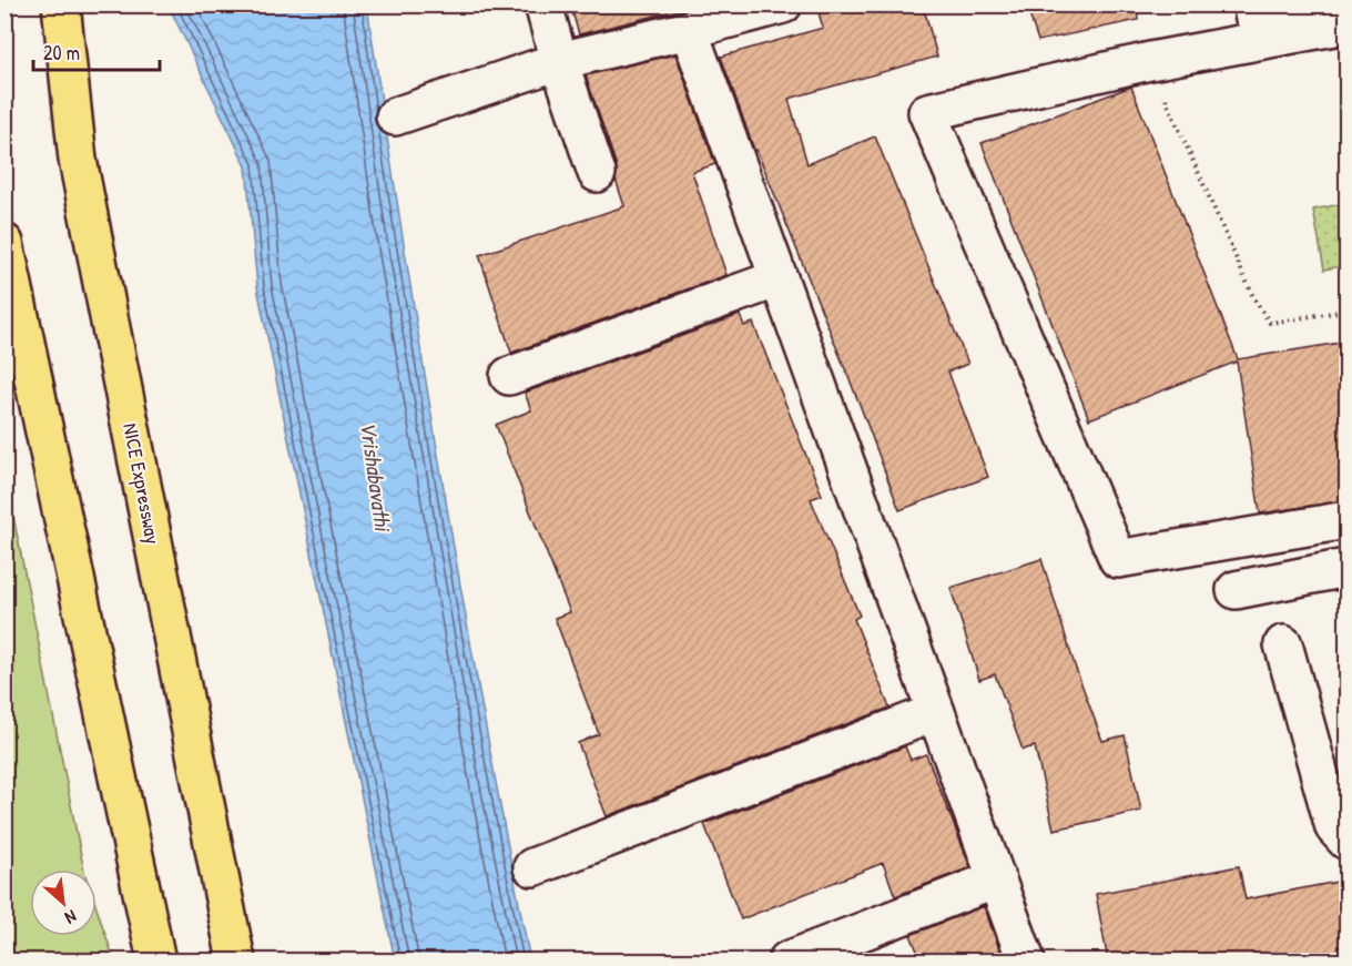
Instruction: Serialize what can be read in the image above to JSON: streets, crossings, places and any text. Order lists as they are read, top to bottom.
{
  "streets": {
    "highway": ["NICE Expressway"]
  },
  "water": ["Vrishabavathi"],
  "scale_bar": "20 m",
  "north": "bottom right"
}
